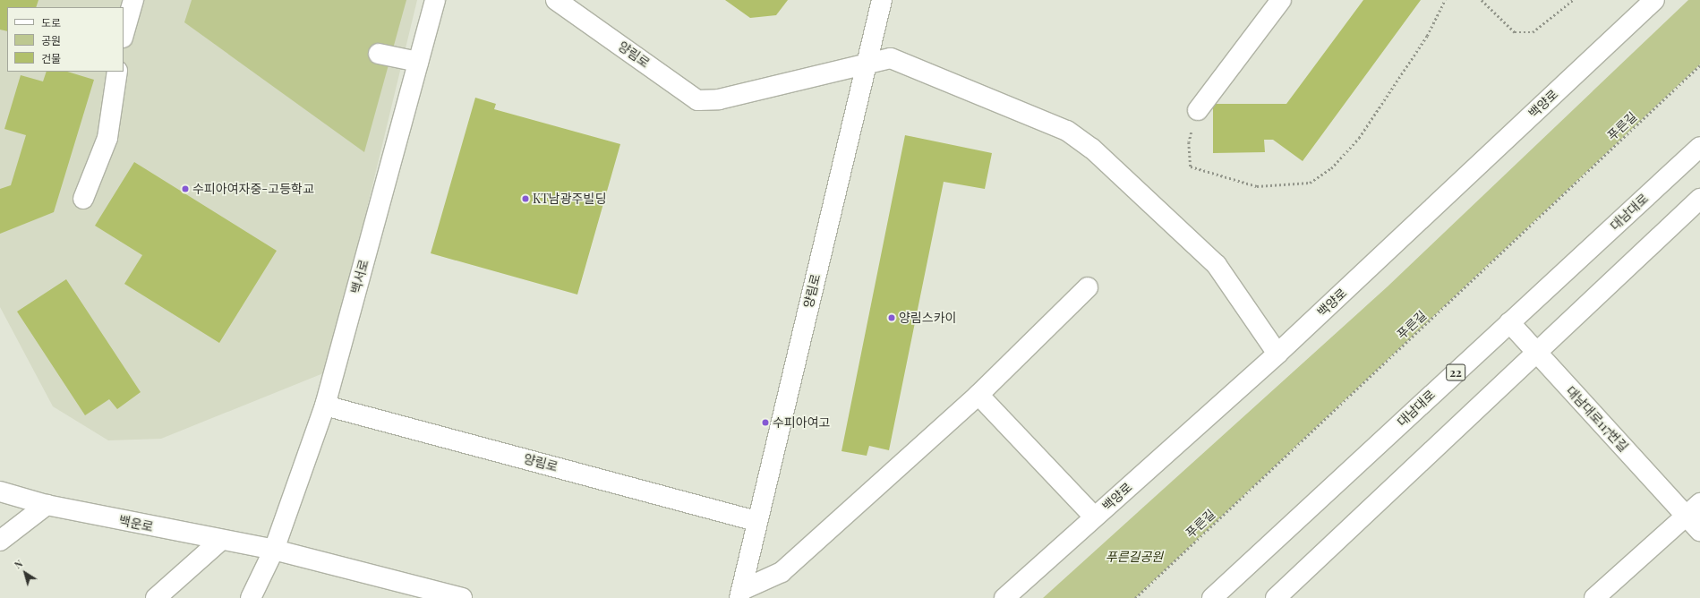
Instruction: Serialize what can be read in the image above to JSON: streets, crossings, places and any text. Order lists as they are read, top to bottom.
{
  "streets": {
    "street": [
      "양림로",
      "백양로",
      "대남대로",
      "백서로",
      "22",
      "대남대로117번길",
      "백운로"
    ],
    "path": ["푸른길"]
  },
  "crossings": [
    ["양림로", "백서로"],
    ["대남대로", "대남대로117번길"],
    ["백서로", "백운로"]
  ],
  "parks": ["푸른길공원"],
  "places": [
    "수피아여자중-고등학교",
    "KT남광주빌딩",
    "양림스카이",
    "수피아여고"
  ],
  "legend": ["도로", "공원", "건물"],
  "north": "top left"
}
